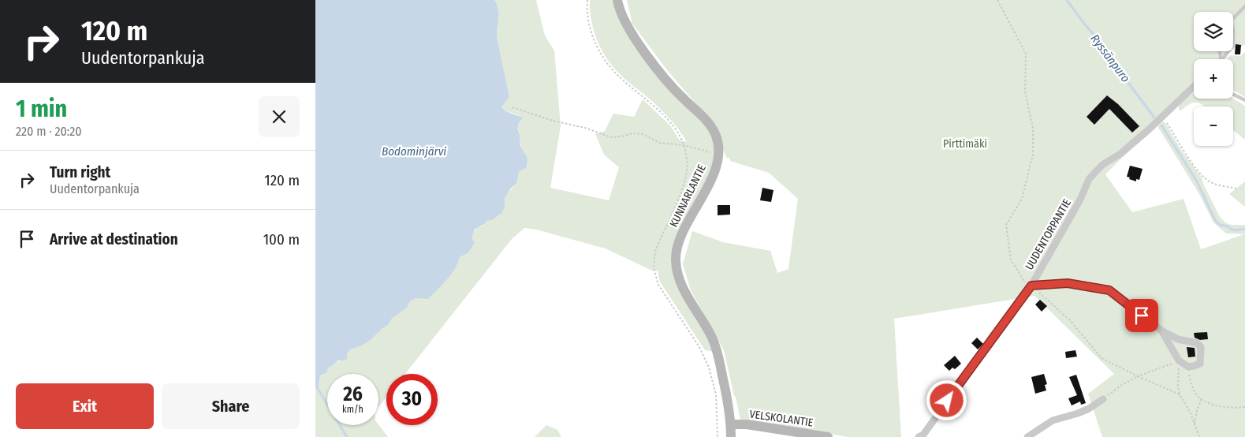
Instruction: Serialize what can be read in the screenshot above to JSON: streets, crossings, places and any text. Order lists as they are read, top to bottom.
{
  "streets": {
    "main road": ["KUNNARLANTIE", "VELSKOLANTIE"],
    "street": ["UUDENTORPANTIE"]
  },
  "crossings": [
    ["KUNNARLANTIE", "VELSKOLANTIE"]
  ],
  "water": ["Ryssänpuro", "Bodominjärvi"],
  "parks": ["Pirttimäki"],
  "page": {
    "turn": ["120 m", "Uudentorpankuja"],
    "map_buttons": ["+", "−"],
    "heading": ["1 min", "220 m · 20:20"],
    "list": [
      {
        "name": "Turn right",
        "note": "Uudentorpankuja",
        "value": "120 m"
      },
      {
        "name": "Arrive at destination",
        "value": "100 m"
      }
    ],
    "speed": "26 km/h",
    "limit": "30",
    "buttons": ["Exit", "Share"]
  }
}
